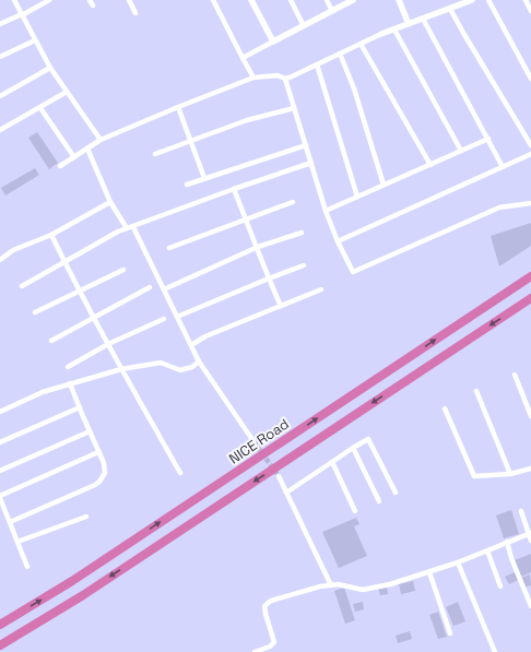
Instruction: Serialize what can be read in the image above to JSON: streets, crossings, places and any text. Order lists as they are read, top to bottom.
{
  "streets": {
    "highway": ["NICE Road"]
  }
}
